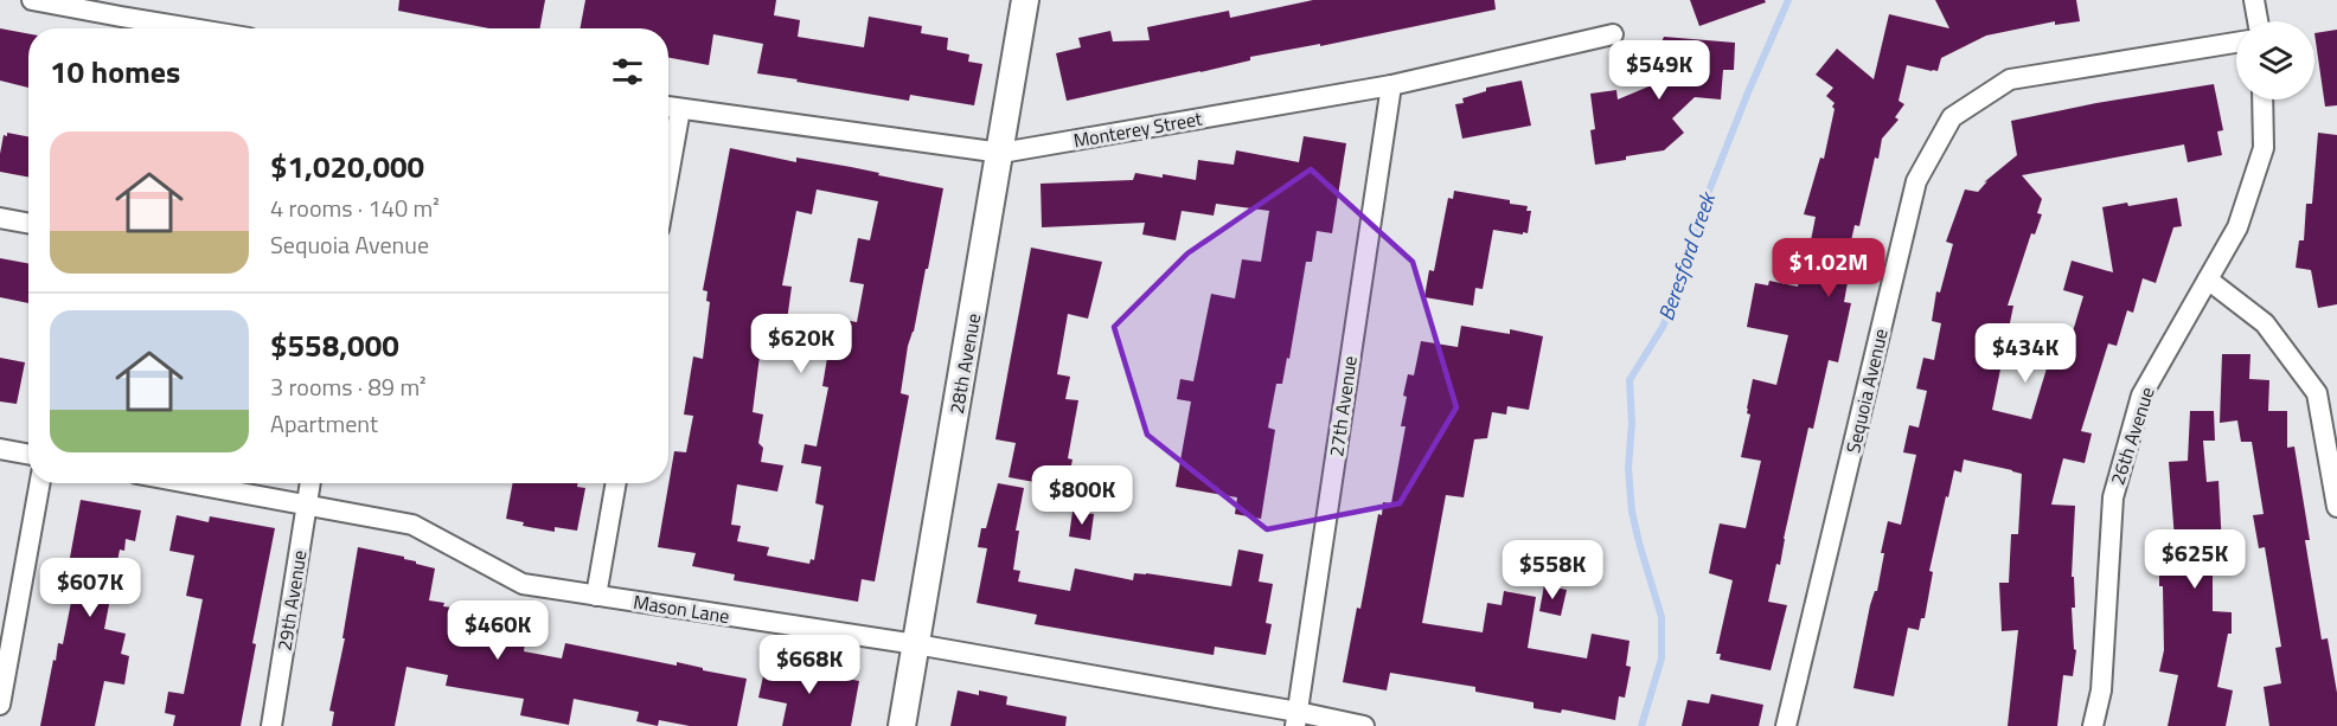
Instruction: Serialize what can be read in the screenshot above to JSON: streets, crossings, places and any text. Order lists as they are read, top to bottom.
{
  "streets": {
    "street": [
      "Monterey Street",
      "28th Avenue",
      "Sequoia Avenue",
      "27th Avenue",
      "26th Avenue",
      "29th Avenue",
      "Mason Lane"
    ]
  },
  "crossings": [
    ["Monterey Street", "28th Avenue"],
    ["Monterey Street", "27th Avenue"],
    ["28th Avenue", "Mason Lane"],
    ["27th Avenue", "Mason Lane"],
    ["29th Avenue", "Mason Lane"]
  ],
  "water": ["Beresford Creek"],
  "page": {
    "heading": "10 homes",
    "price": [
      "$549K",
      "$1.02M",
      "$620K",
      "$434K",
      "$800K",
      "$625K",
      "$558K",
      "$607K",
      "$460K",
      "$668K"
    ],
    "list": [
      {
        "name": "$1,020,000",
        "note": "4 rooms · 140 m² · Sequoia Avenue"
      },
      {
        "name": "$558,000",
        "note": "3 rooms · 89 m² · Apartment"
      }
    ]
  }
}
